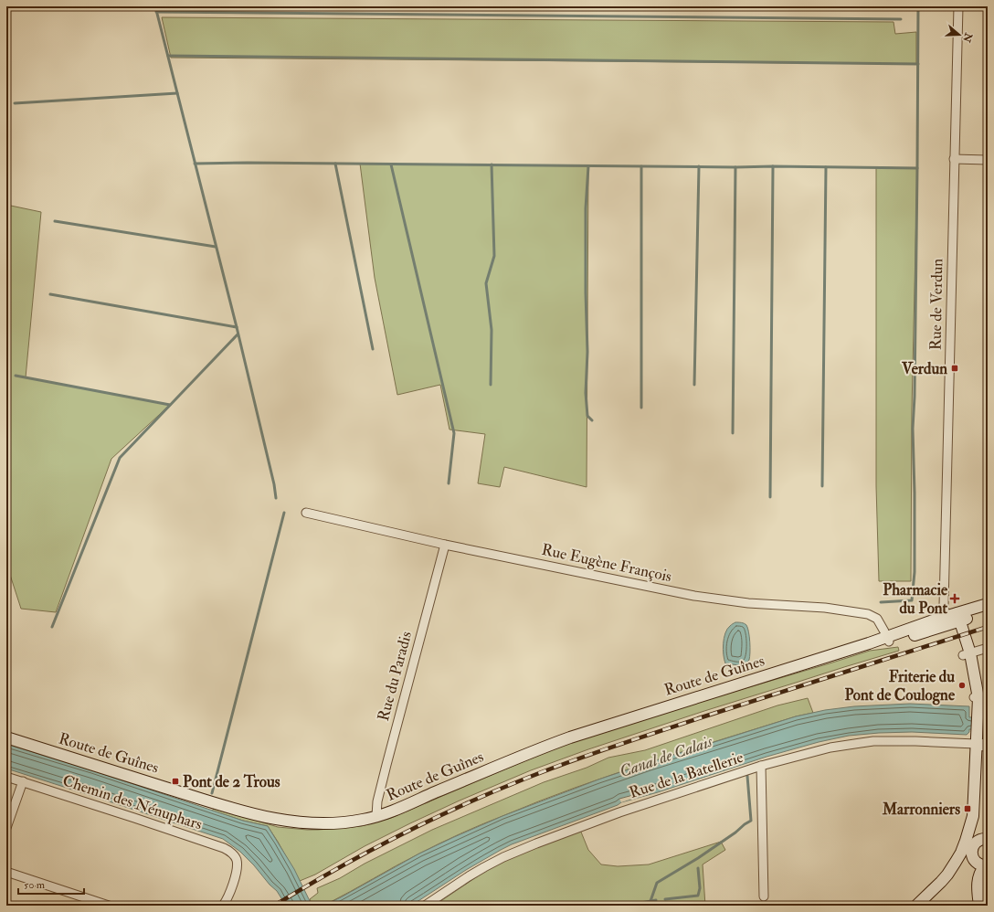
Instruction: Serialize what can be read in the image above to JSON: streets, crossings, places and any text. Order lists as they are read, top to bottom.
{
  "streets": {
    "main road": ["Route de Guînes"],
    "street": [
      "Rue de Verdun",
      "Rue Eugène François",
      "Rue du Paradis",
      "Rue de la Batellerie",
      "Chemin des Nénuphars"
    ]
  },
  "crossings": [
    ["Rue de Verdun", "Route de Guînes"],
    ["Rue Eugène François", "Route de Guînes"],
    ["Rue Eugène François", "Rue du Paradis"],
    ["Route de Guînes", "Rue du Paradis"]
  ],
  "water": ["Canal de Calais"],
  "places": {
    "transit": ["Verdun", "Pont de 2 Trous", "Marronniers"],
    "health": ["Pharmacie du Pont"],
    "other": ["Friterie du Pont de Coulogne"]
  },
  "scale_bar": "50 m",
  "north": "right"
}
